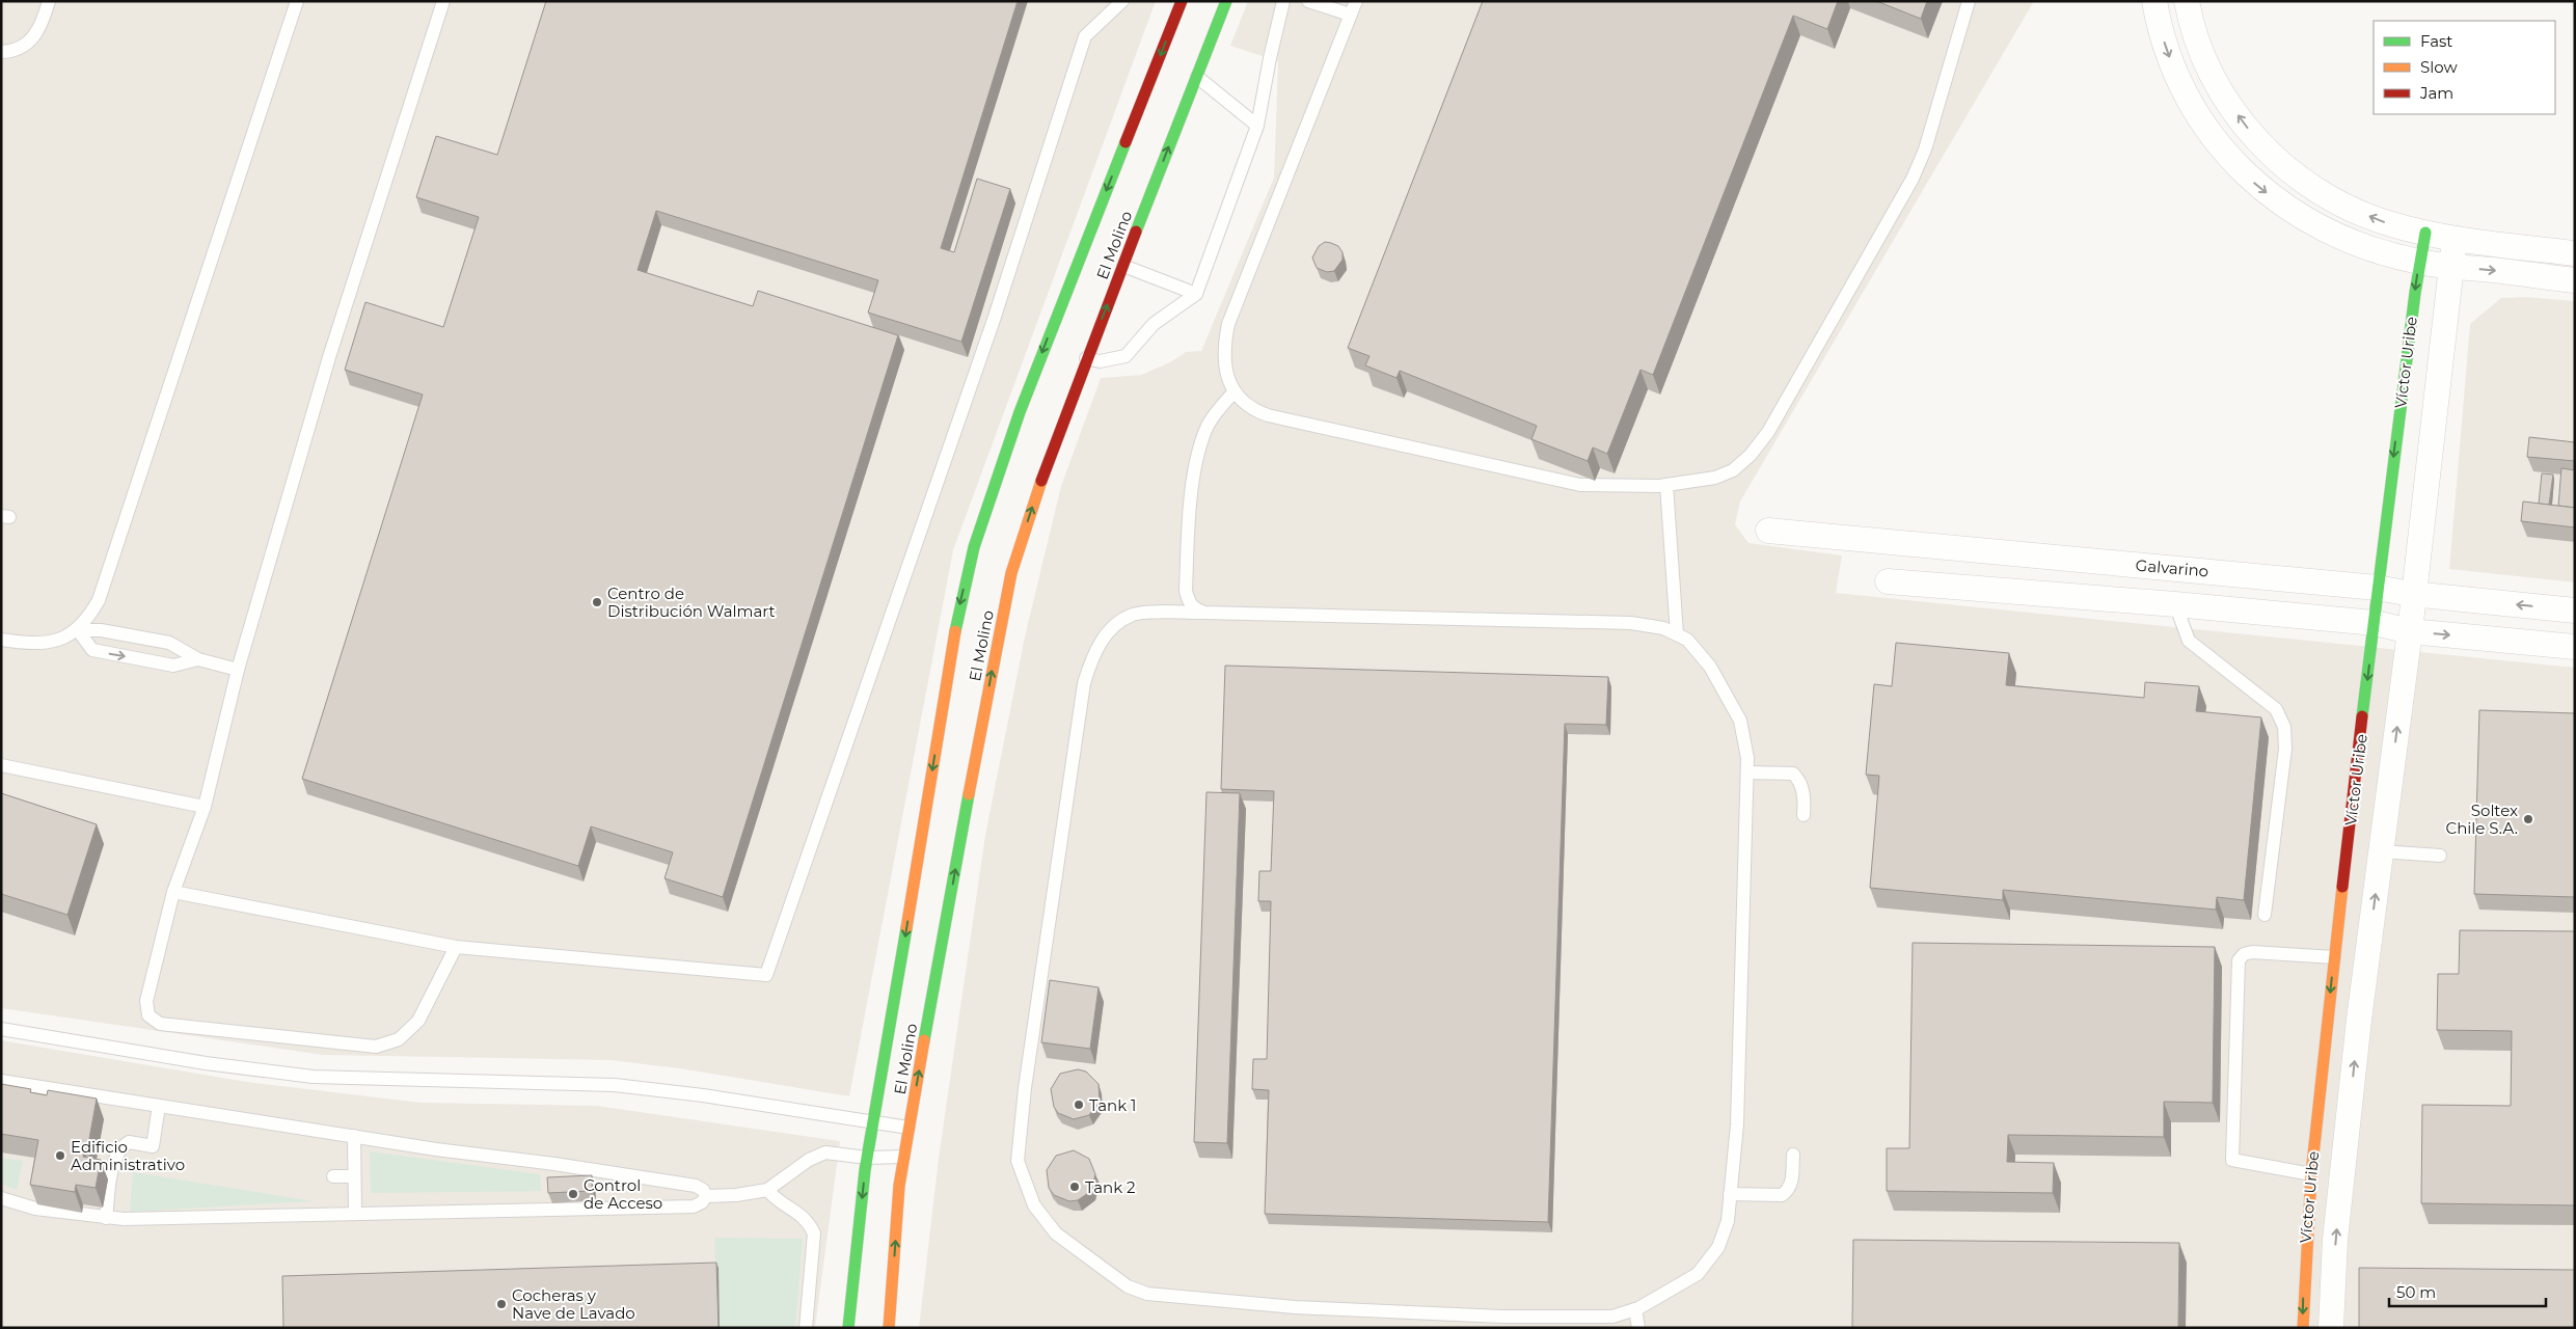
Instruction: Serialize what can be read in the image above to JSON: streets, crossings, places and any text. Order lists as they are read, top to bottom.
{
  "streets": {
    "street": ["El Molino", "Víctor Uribe", "Galvarino"]
  },
  "crossings": [
    ["Víctor Uribe", "Galvarino"]
  ],
  "places": [
    "Centro de Distribución Walmart",
    "Soltex Chile S.A.",
    "Tank 1",
    "Edificio Administrativo",
    "Tank 2",
    "Control de Acceso",
    "Cocheras y Nave de Lavado"
  ],
  "legend": ["Fast", "Slow", "Jam"],
  "scale_bar": "50 m"
}
